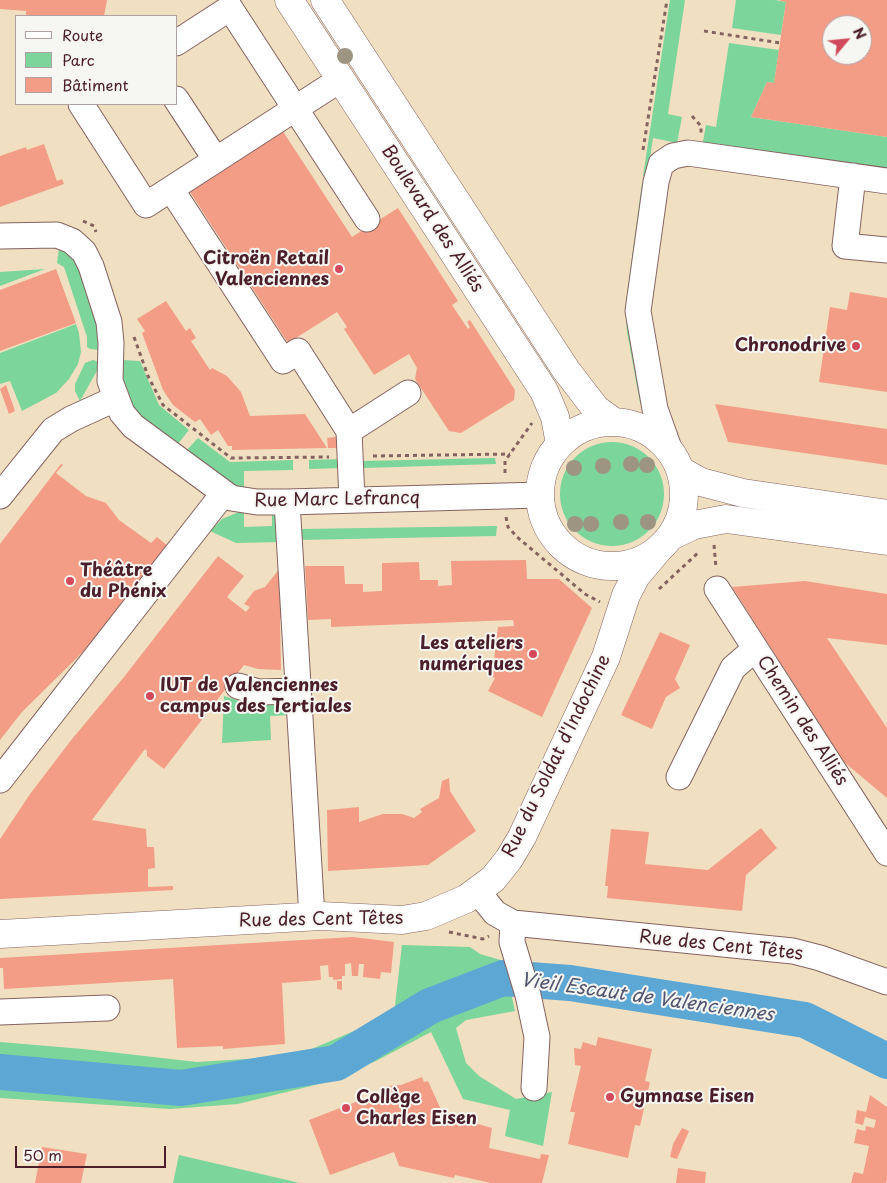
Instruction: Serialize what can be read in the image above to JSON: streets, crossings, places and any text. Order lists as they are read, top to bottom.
{
  "streets": {
    "main road": ["Boulevard des Alliés", "Rue du Soldat d'Indochine", "Rue des Cent Têtes"],
    "street": ["Rue Marc Lefrancq", "Chemin des Alliés"]
  },
  "crossings": [
    ["Boulevard des Alliés", "Rue Marc Lefrancq"],
    ["Boulevard des Alliés", "Rue du Soldat d'Indochine"],
    ["Rue Marc Lefrancq", "Rue du Soldat d'Indochine"],
    ["Rue du Soldat d'Indochine", "Rue des Cent Têtes"]
  ],
  "water": ["Vieil Escaut de Valenciennes"],
  "places": [
    "Citroën Retail Valenciennes",
    "Chronodrive",
    "Théâtre du Phénix",
    "Les ateliers numériques",
    "IUT de Valenciennes campus des Tertiales",
    "Gymnase Eisen",
    "Collège Charles Eisen"
  ],
  "legend": ["Route", "Parc", "Bâtiment"],
  "scale_bar": "50 m",
  "north": "top right"
}
